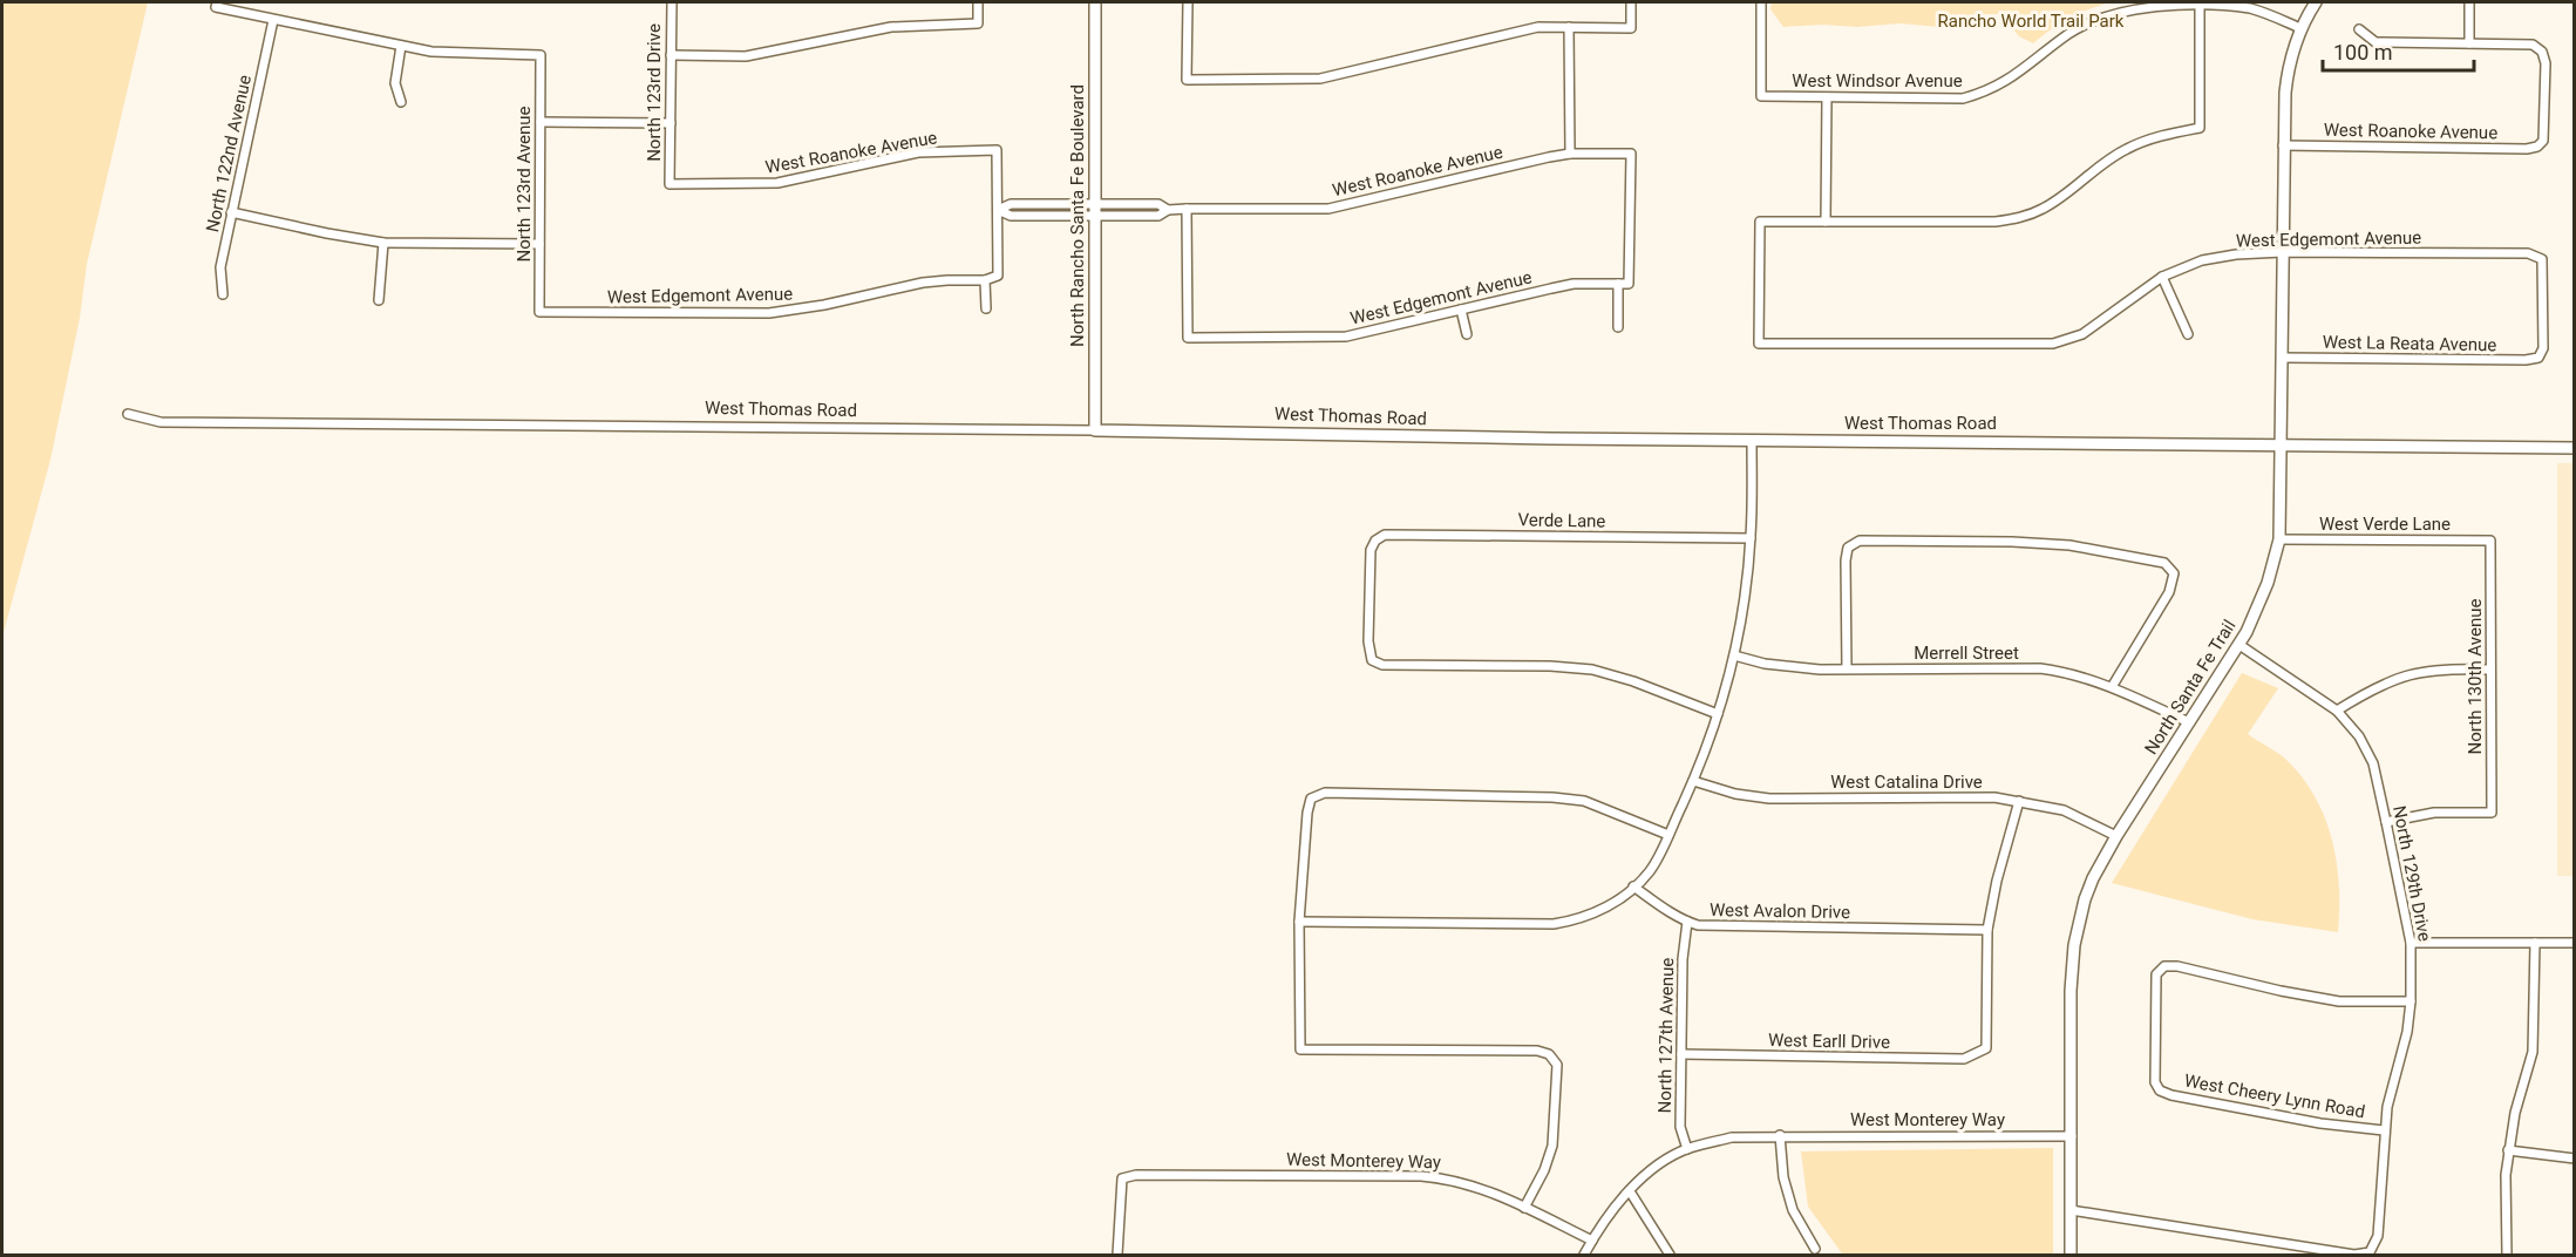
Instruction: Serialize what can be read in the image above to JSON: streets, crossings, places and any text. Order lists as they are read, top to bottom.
{
  "streets": {
    "street": [
      "West Windsor Avenue",
      "North 123rd Drive",
      "West Roanoke Avenue",
      "North 122nd Avenue",
      "North 123rd Avenue",
      "North Rancho Santa Fe Boulevard",
      "West Edgemont Avenue",
      "West La Reata Avenue",
      "West Thomas Road",
      "Verde Lane",
      "West Verde Lane",
      "Merrell Street",
      "North 130th Avenue",
      "North Santa Fe Trail",
      "West Catalina Drive",
      "North 129th Drive",
      "West Avalon Drive",
      "North 127th Avenue",
      "West Earll Drive",
      "West Cheery Lynn Road",
      "West Monterey Way"
    ]
  },
  "crossings": [
    ["West Windsor Avenue", "North Santa Fe Trail"],
    ["North 123rd Drive", "West Roanoke Avenue"],
    ["West Roanoke Avenue", "North Rancho Santa Fe Boulevard"],
    ["West Roanoke Avenue", "West Edgemont Avenue"],
    ["West Roanoke Avenue", "North Santa Fe Trail"],
    ["North 123rd Avenue", "West Edgemont Avenue"],
    ["North Rancho Santa Fe Boulevard", "West Thomas Road"],
    ["West Edgemont Avenue", "West La Reata Avenue"],
    ["West Edgemont Avenue", "North Santa Fe Trail"],
    ["West La Reata Avenue", "North Santa Fe Trail"],
    ["West Thomas Road", "North Santa Fe Trail"],
    ["West Verde Lane", "North 130th Avenue"],
    ["West Verde Lane", "North Santa Fe Trail"],
    ["Merrell Street", "North Santa Fe Trail"],
    ["North 130th Avenue", "North 129th Drive"],
    ["North Santa Fe Trail", "West Catalina Drive"],
    ["North Santa Fe Trail", "North 129th Drive"],
    ["North Santa Fe Trail", "West Monterey Way"],
    ["North 129th Drive", "West Cheery Lynn Road"],
    ["West Avalon Drive", "North 127th Avenue"],
    ["West Avalon Drive", "West Earll Drive"],
    ["North 127th Avenue", "West Earll Drive"],
    ["North 127th Avenue", "West Monterey Way"]
  ],
  "parks": ["Rancho World Trail Park"],
  "scale_bar": "100 m"
}
